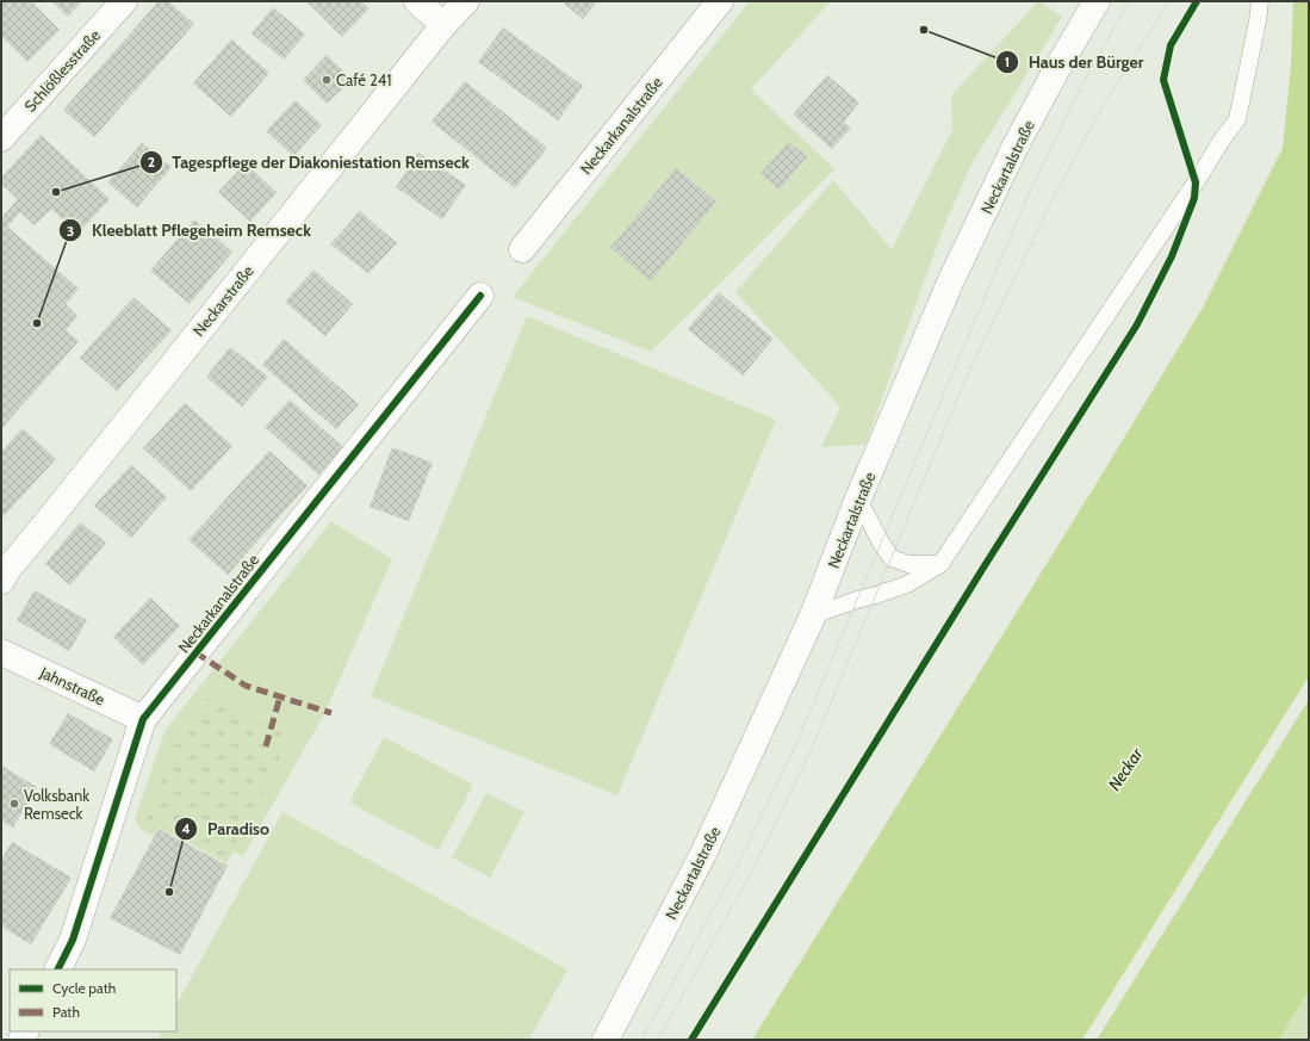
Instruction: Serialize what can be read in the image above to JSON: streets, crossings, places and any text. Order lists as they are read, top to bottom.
{
  "streets": {
    "street": [
      "Schlößlesstraße",
      "Neckarkanalstraße",
      "Neckartalstraße",
      "Neckarstraße",
      "Jahnstraße"
    ]
  },
  "crossings": [
    ["Neckarkanalstraße", "Jahnstraße"]
  ],
  "water": ["Neckar"],
  "places": [
    "Haus der Bürger",
    "Café 241",
    "Tagespflege der Diakoniestation Remseck",
    "Kleeblatt Pflegeheim Remseck",
    "Volksbank Remseck",
    "Paradiso"
  ],
  "legend": ["Cycle path", "Path"]
}
